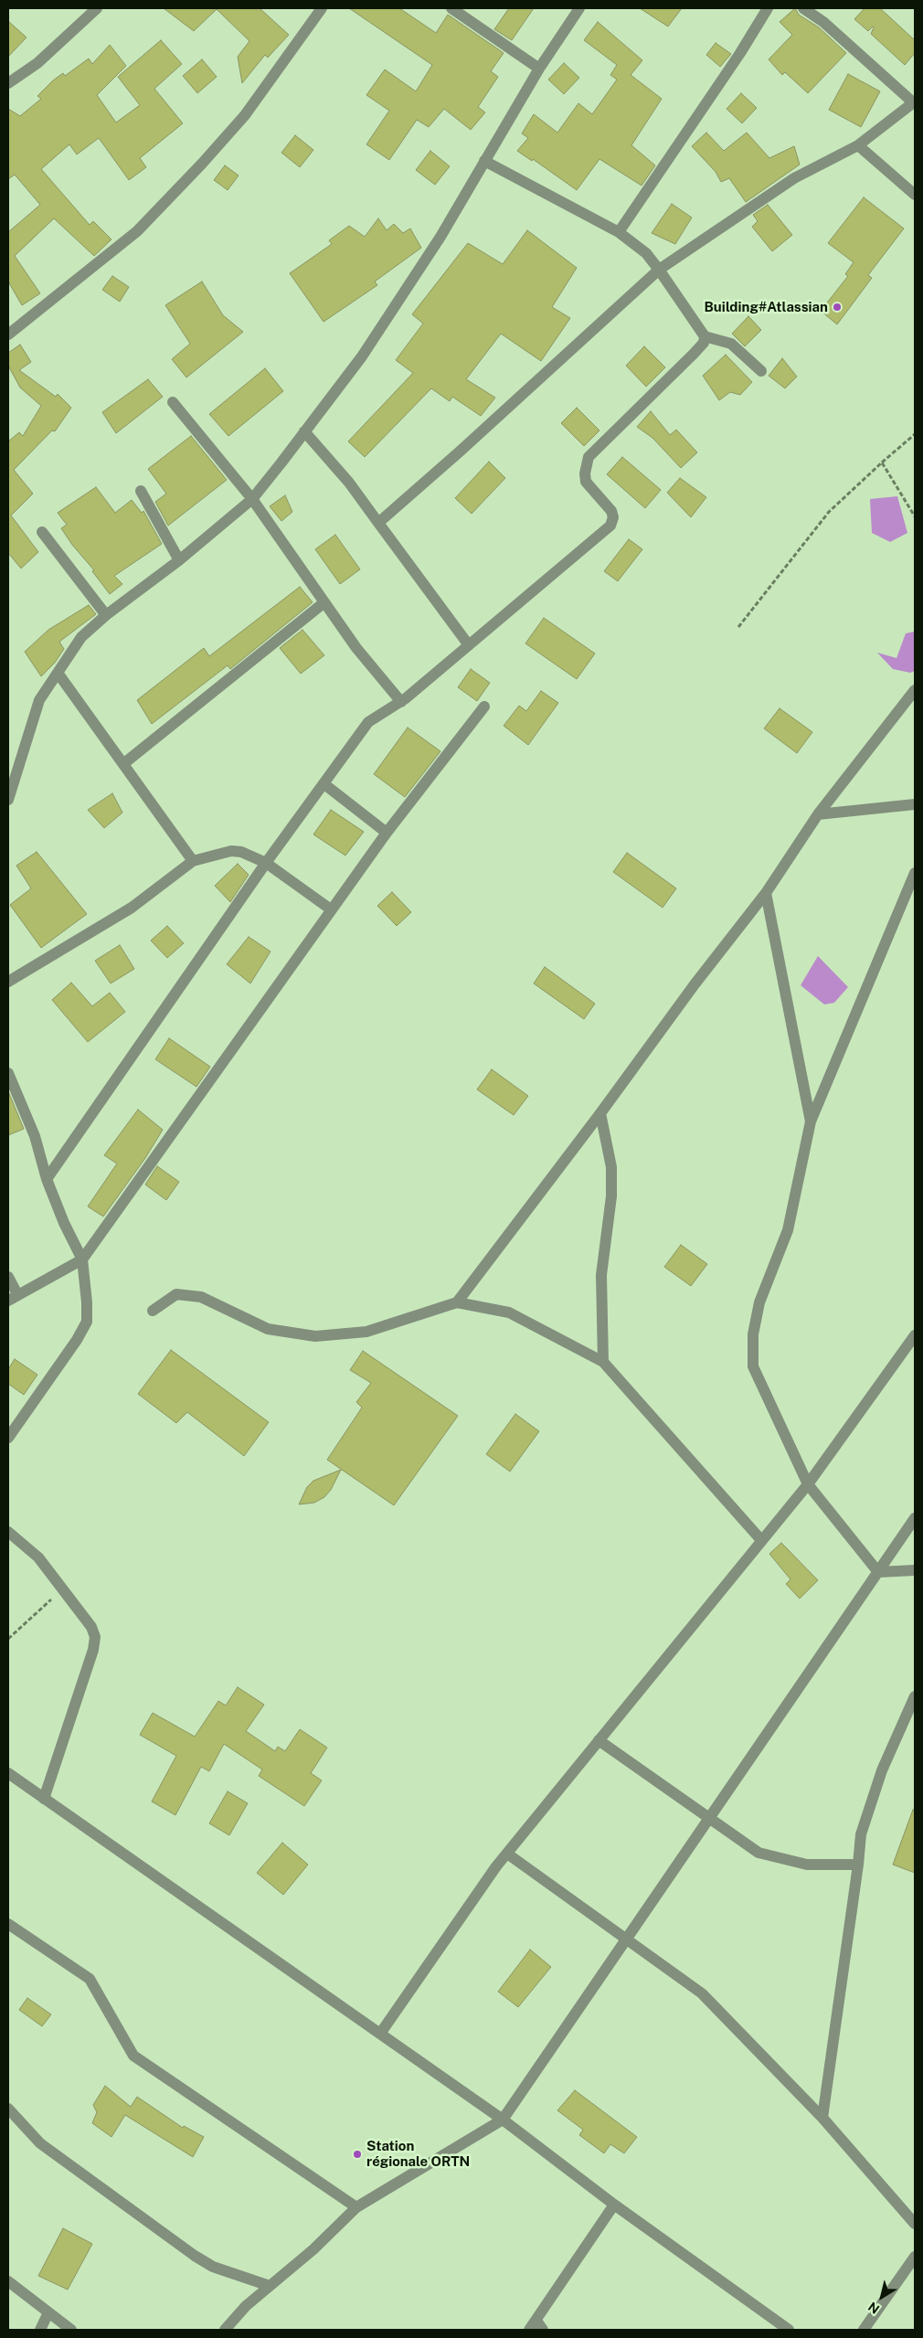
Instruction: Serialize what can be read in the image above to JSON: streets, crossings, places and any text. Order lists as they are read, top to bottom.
{
  "places": ["Building#Atlassian", "Station régionale ORTN"],
  "north": "bottom left"
}
